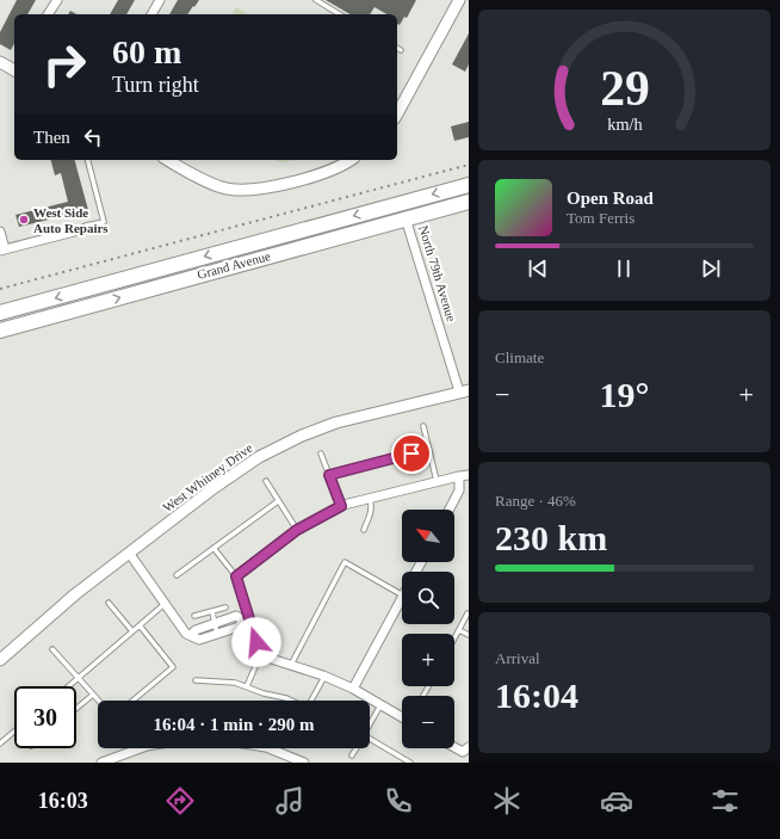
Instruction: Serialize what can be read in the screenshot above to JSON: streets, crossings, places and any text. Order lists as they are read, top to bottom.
{
  "streets": {
    "highway": ["Grand Avenue"],
    "street": ["North 79th Avenue", "West Whitney Drive"]
  },
  "crossings": [
    ["Grand Avenue", "North 79th Avenue"],
    ["North 79th Avenue", "West Whitney Drive"]
  ],
  "places": ["West Side Auto Repairs"],
  "north": "top left",
  "page": {
    "turn": ["60 m", "Turn right"],
    "then": "Then",
    "song": ["Open Road", "Tom Ferris"],
    "tile": [
      "Climate",
      ["Range · 46%", "230 km"],
      ["Arrival", "16:04"]
    ],
    "heat": ["−", "19°", "+"],
    "map_buttons": ["+", "−"],
    "limit": "30",
    "trip": "16:04 · 1 min · 290 m",
    "tabs": "16:03",
    "gauge": ["29", "km/h"]
  }
}
